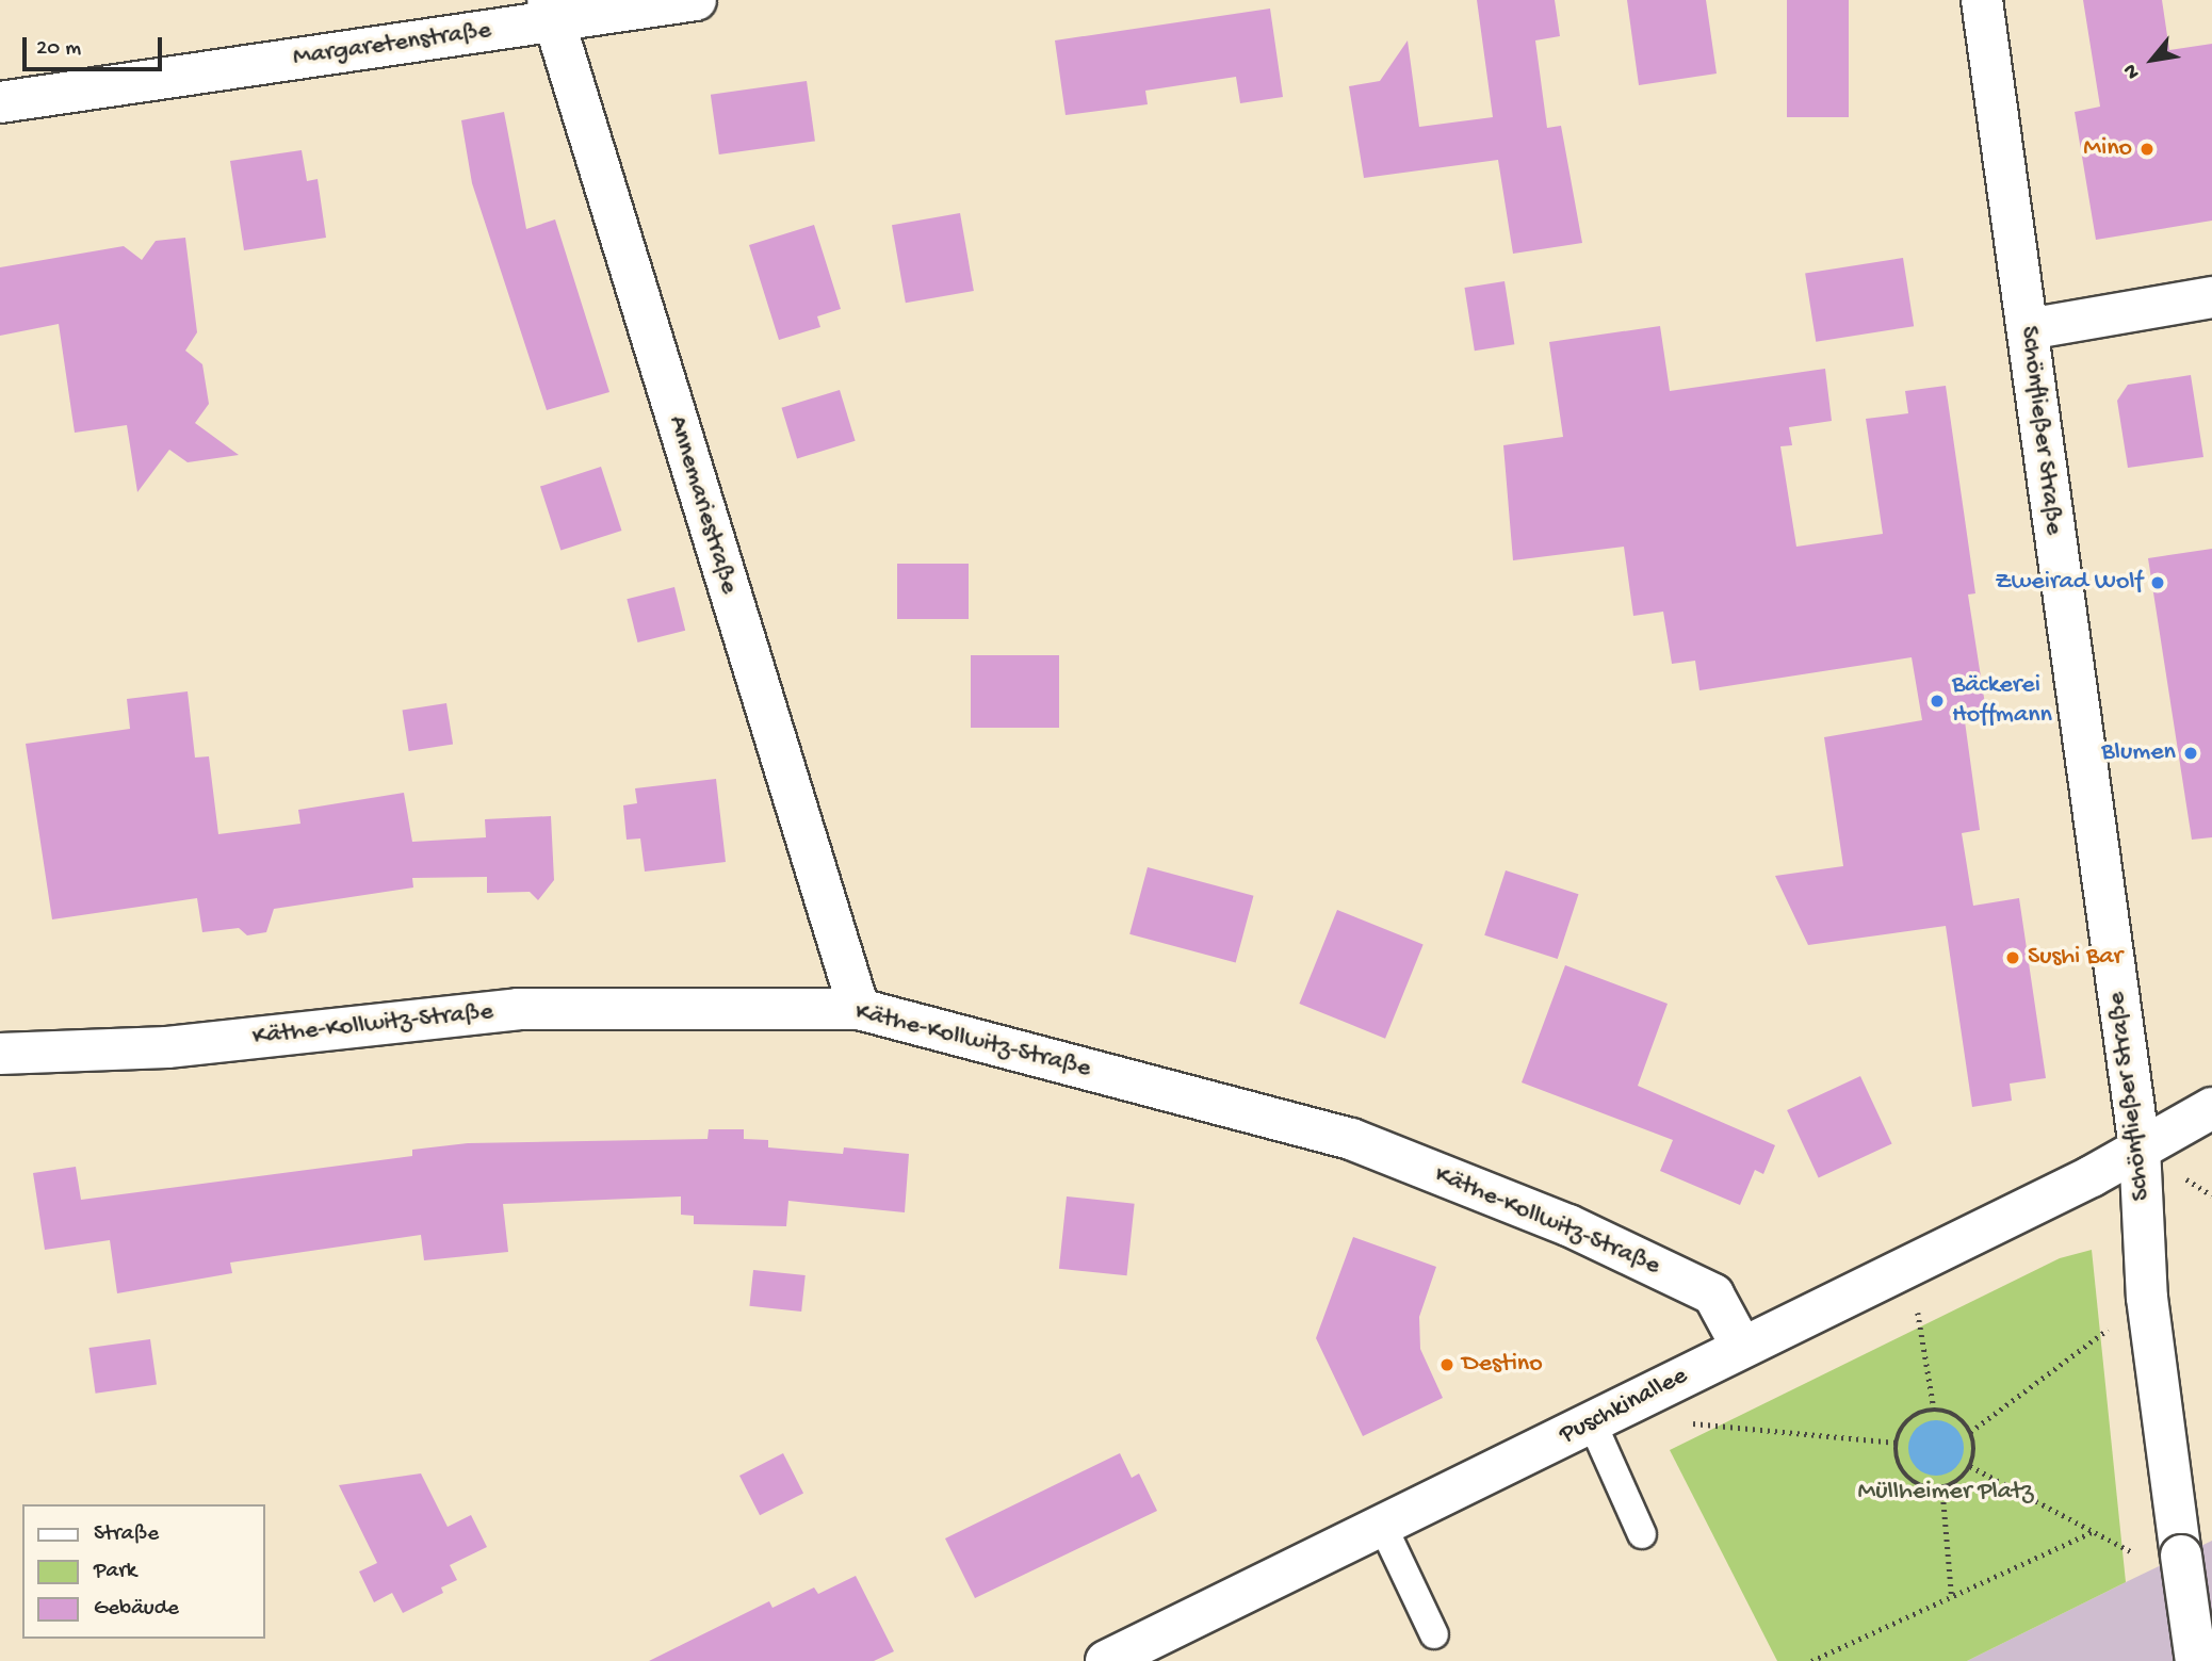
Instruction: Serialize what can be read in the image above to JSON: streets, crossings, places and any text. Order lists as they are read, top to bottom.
{
  "streets": {
    "street": [
      "Margaretenstraße",
      "Schönfließer Straße",
      "Annemariestraße",
      "Käthe-Kollwitz-Straße",
      "Puschkinallee"
    ]
  },
  "crossings": [
    ["Margaretenstraße", "Annemariestraße"],
    ["Schönfließer Straße", "Puschkinallee"],
    ["Annemariestraße", "Käthe-Kollwitz-Straße"],
    ["Käthe-Kollwitz-Straße", "Puschkinallee"]
  ],
  "parks": ["Müllheimer Platz"],
  "places": [
    "Mino",
    "Zweirad Wolf",
    "Bäckerei Hoffmann",
    "Blumen",
    "Sushi Bar",
    "Destino"
  ],
  "legend": ["Straße", "Park", "Gebäude"],
  "scale_bar": "20 m",
  "north": "bottom left"
}
